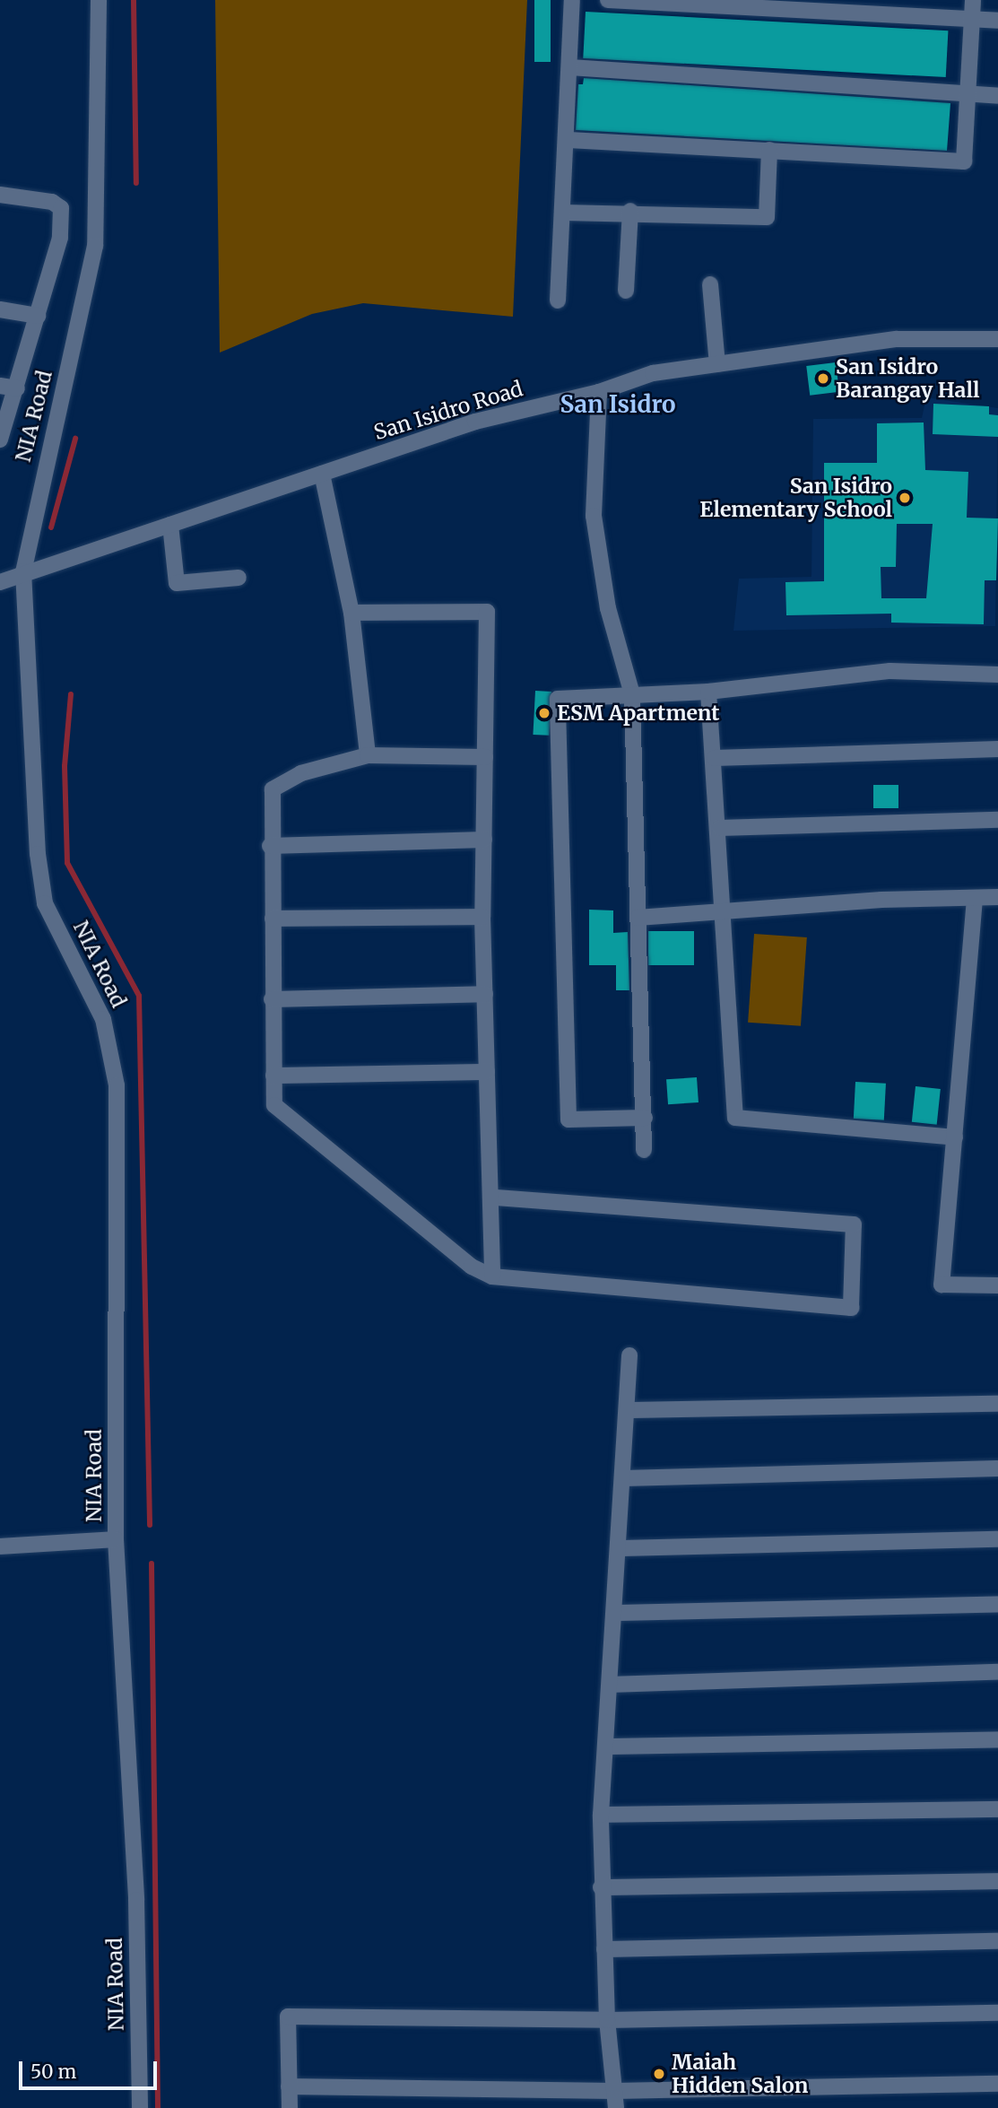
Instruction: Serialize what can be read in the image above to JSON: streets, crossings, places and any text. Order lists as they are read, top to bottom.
{
  "streets": {
    "street": ["San Isidro Road", "NIA Road"]
  },
  "crossings": [
    ["San Isidro Road", "NIA Road"]
  ],
  "districts": ["San Isidro"],
  "places": [
    "San Isidro Barangay Hall",
    "San Isidro Elementary School",
    "ESM Apartment",
    "Maiah Hidden Salon"
  ],
  "scale_bar": "50 m"
}
